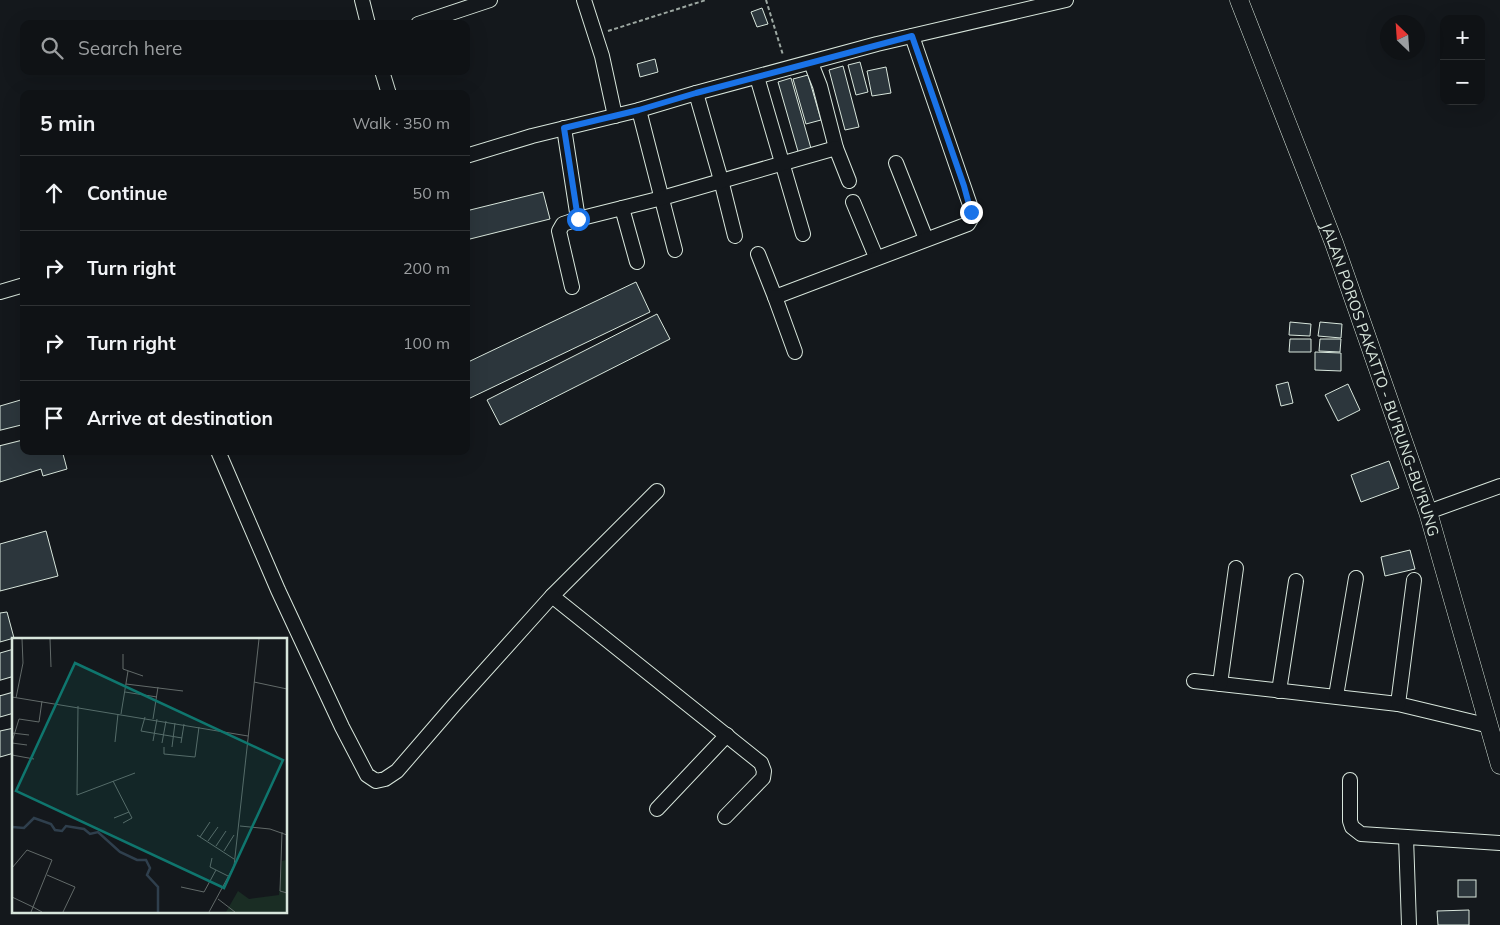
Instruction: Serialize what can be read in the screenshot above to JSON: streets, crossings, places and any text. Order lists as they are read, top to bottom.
{
  "streets": {
    "main road": ["JALAN POROS PAKATTO - BU'RUNG-BU'RUNG"]
  },
  "north": "top left",
  "page": {
    "map_buttons": ["+", "−"],
    "search": "Search here",
    "heading": ["5 min", "Walk · 350 m"],
    "list": [
      ["Continue", "50 m"],
      ["Turn right", "200 m"],
      ["Turn right", "100 m"],
      "Arrive at destination"
    ]
  }
}
